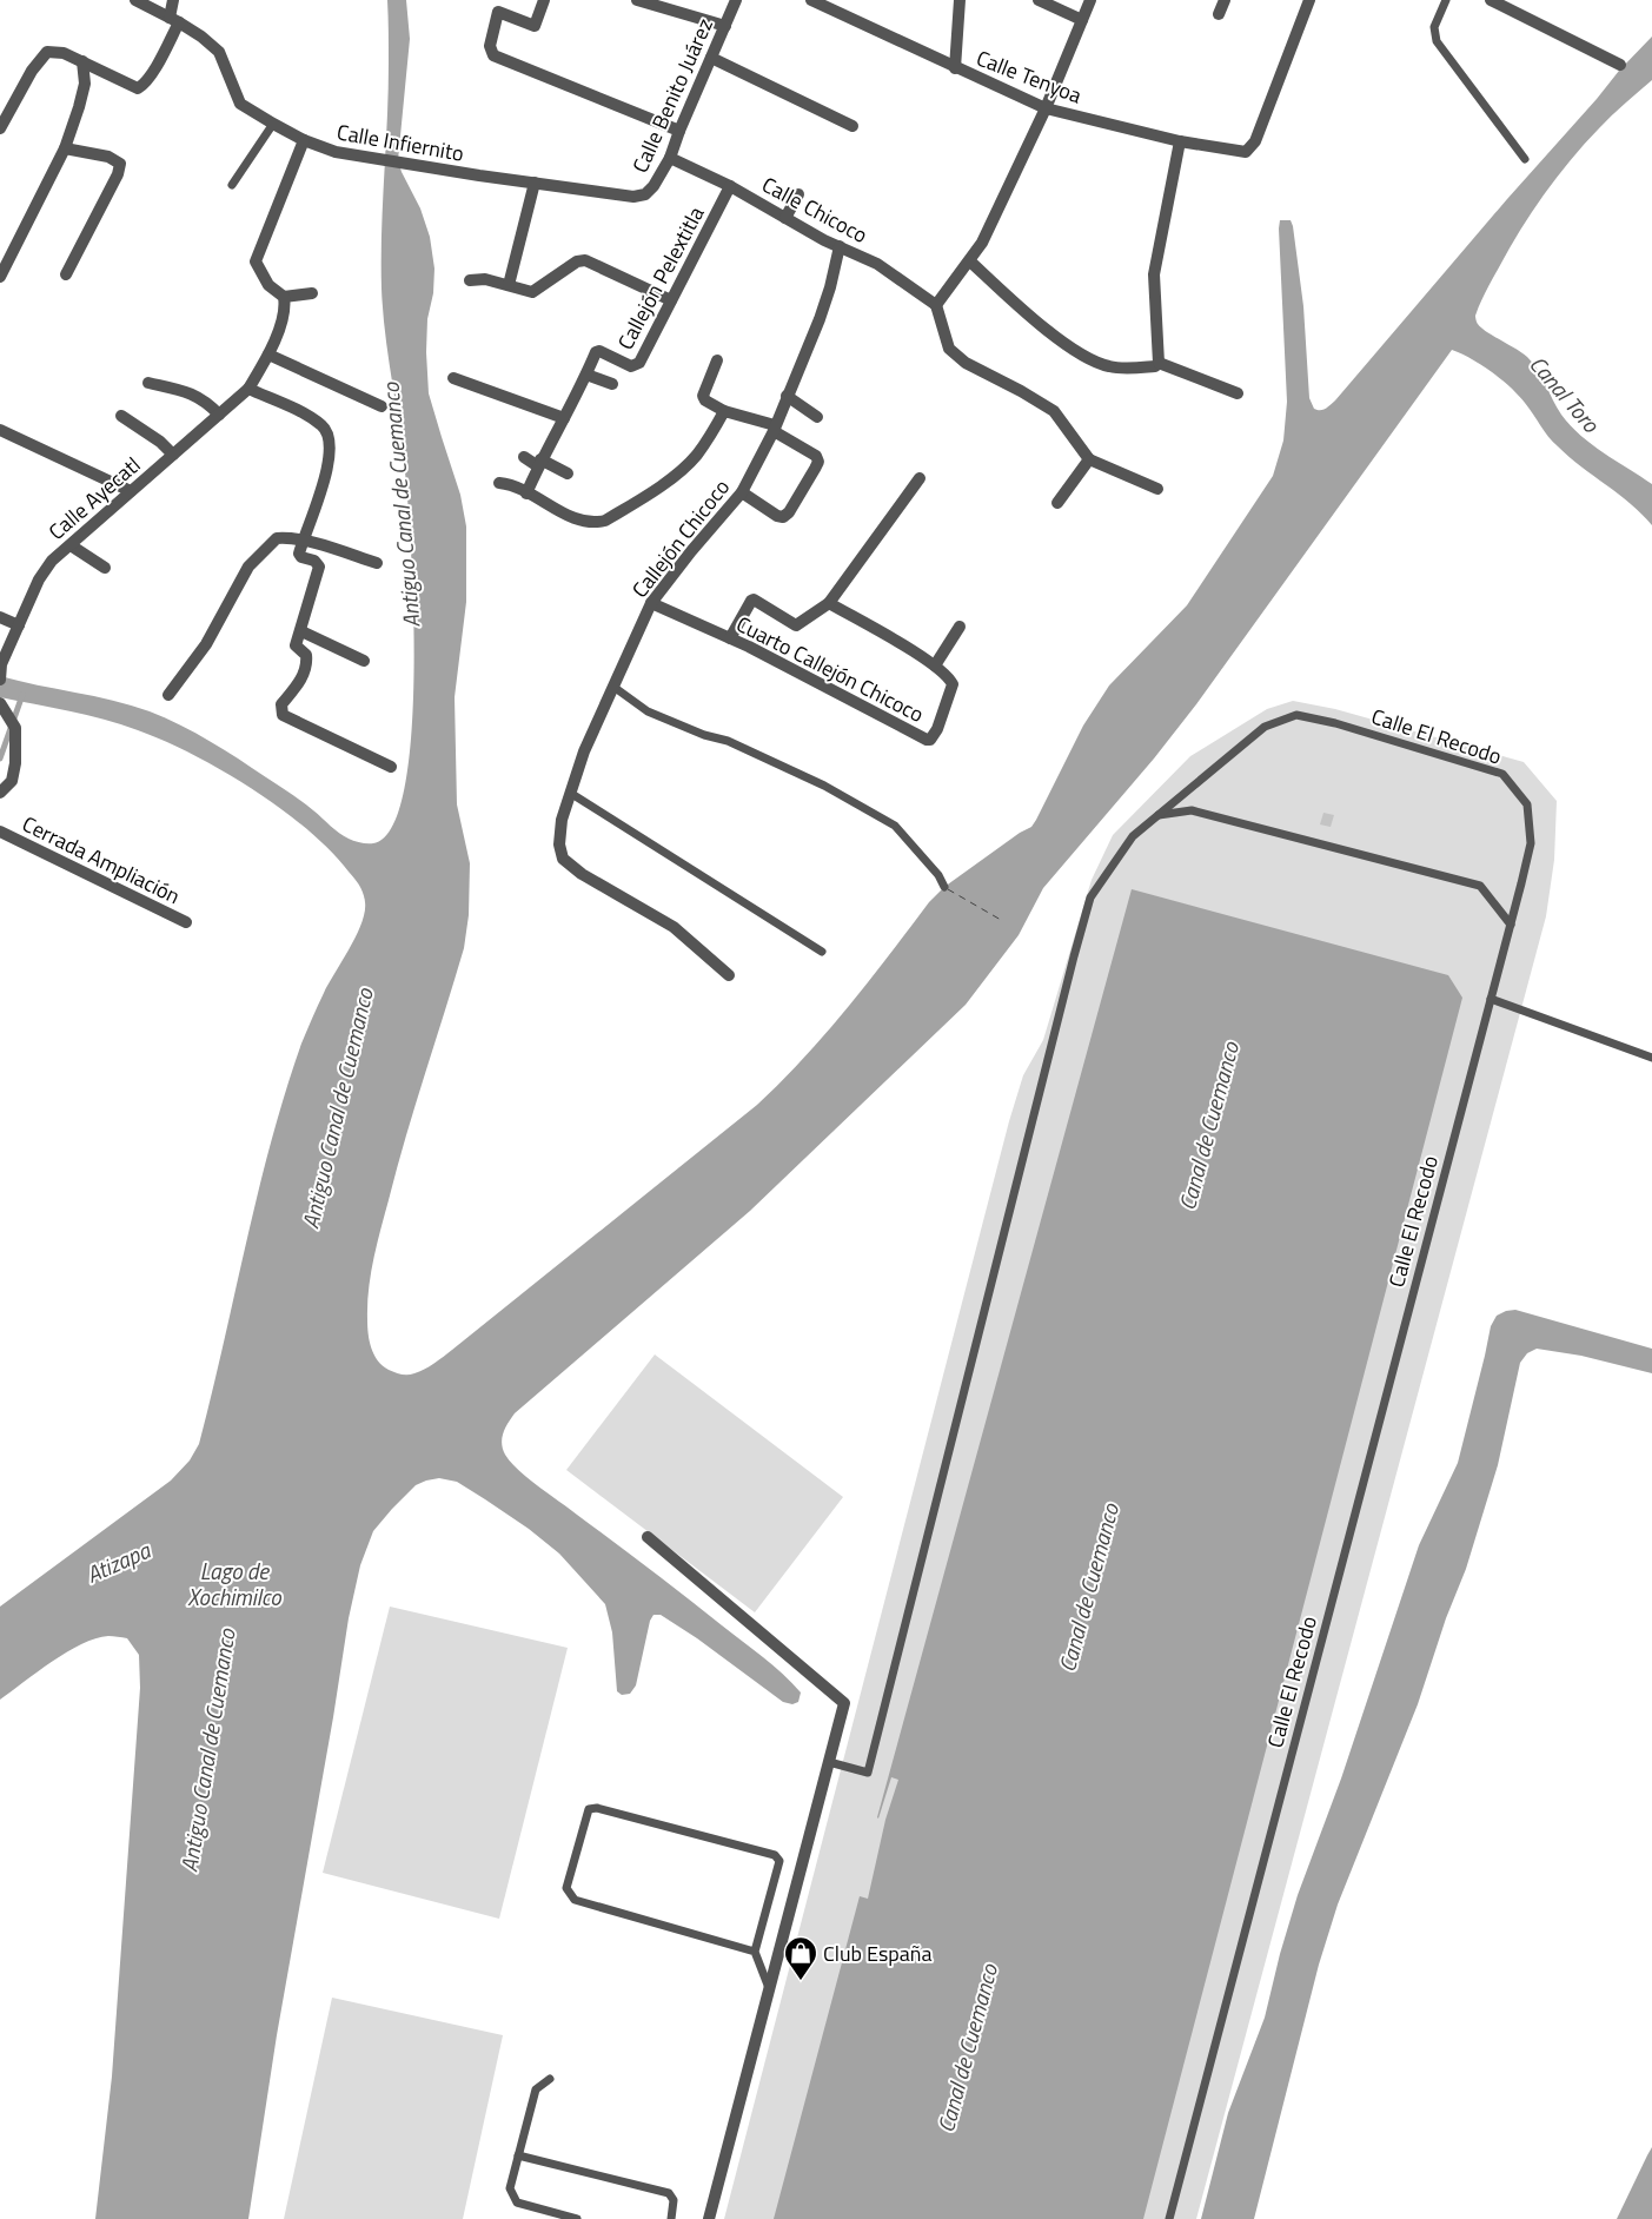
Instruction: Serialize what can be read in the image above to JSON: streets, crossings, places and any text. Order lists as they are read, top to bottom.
{
  "streets": {
    "street": [
      "Calle Tenyoa",
      "Calle Benito Juárez",
      "Calle Infiernito",
      "Calle Chicoco",
      "Callejón Pelextitla",
      "Calle Ayecatl",
      "Callejón Chicoco",
      "Cuarto Callejón Chicoco",
      "Cerrada Ampliación"
    ],
    "lane": ["Calle El Recodo"]
  },
  "crossings": [
    ["Calle Benito Juárez", "Calle Infiernito"],
    ["Calle Benito Juárez", "Calle Chicoco"],
    ["Calle Chicoco", "Callejón Pelextitla"],
    ["Calle Chicoco", "Callejón Chicoco"],
    ["Callejón Chicoco", "Cuarto Callejón Chicoco"]
  ],
  "water": [
    "Canal Toro",
    "Antiguo Canal de Cuemanco",
    "Canal de Cuemanco",
    "Atizapa",
    "Lago de Xochimilco"
  ],
  "places": {
    "shop": ["Club España"]
  }
}
